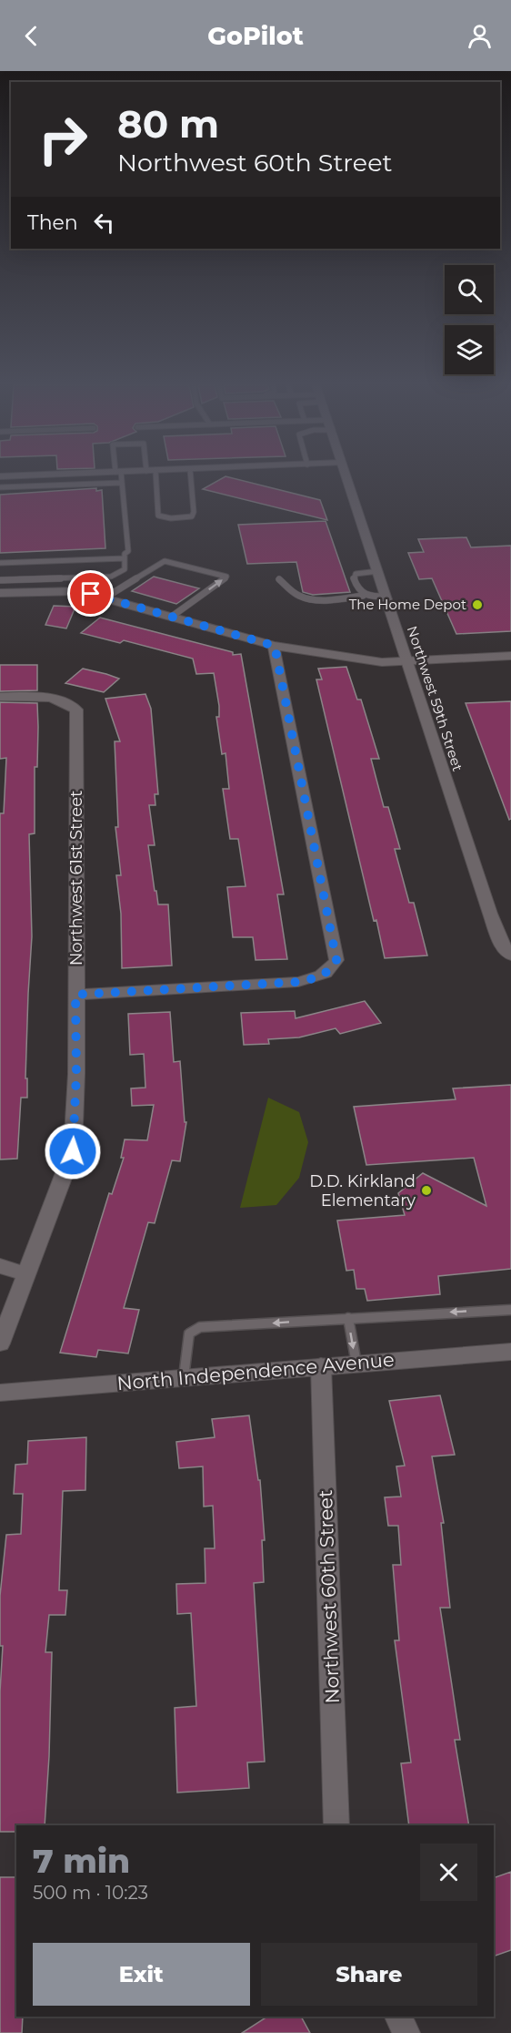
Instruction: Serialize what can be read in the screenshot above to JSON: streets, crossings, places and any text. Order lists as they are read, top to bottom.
{
  "streets": {
    "street": [
      "Northwest 59th Street",
      "Northwest 61st Street",
      "North Independence Avenue",
      "Northwest 60th Street"
    ]
  },
  "crossings": [
    ["North Independence Avenue", "Northwest 60th Street"]
  ],
  "places": ["The Home Depot", "D.D. Kirkland Elementary"],
  "page": {
    "header": "GoPilot",
    "turn": ["80 m", "Northwest 60th Street"],
    "then": "Then",
    "heading": ["7 min", "500 m · 10:23"],
    "buttons": ["Exit", "Share"]
  }
}
